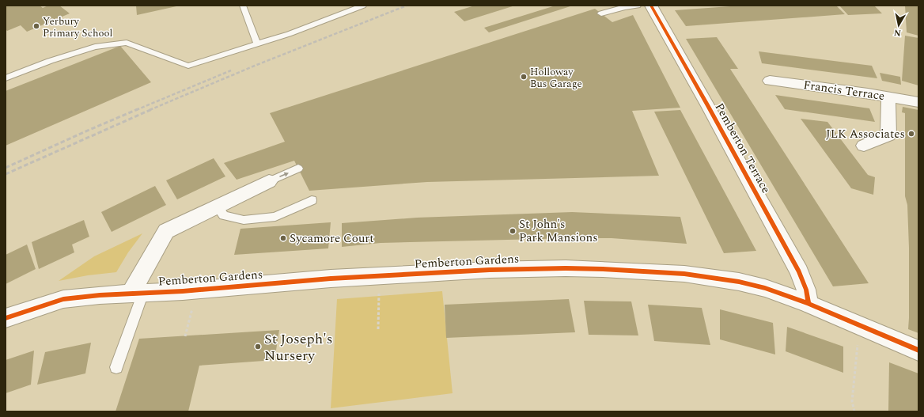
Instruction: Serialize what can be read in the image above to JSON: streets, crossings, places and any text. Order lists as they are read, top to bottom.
{
  "streets": {
    "street": ["Francis Terrace", "Pemberton Terrace", "Pemberton Gardens"]
  },
  "crossings": [
    ["Pemberton Terrace", "Pemberton Gardens"]
  ],
  "places": [
    "Yerbury Primary School",
    "Holloway Bus Garage",
    "JLK Associates",
    "St John's Park Mansions",
    "Sycamore Court",
    "St Joseph's Nursery"
  ],
  "north": "bottom"
}
